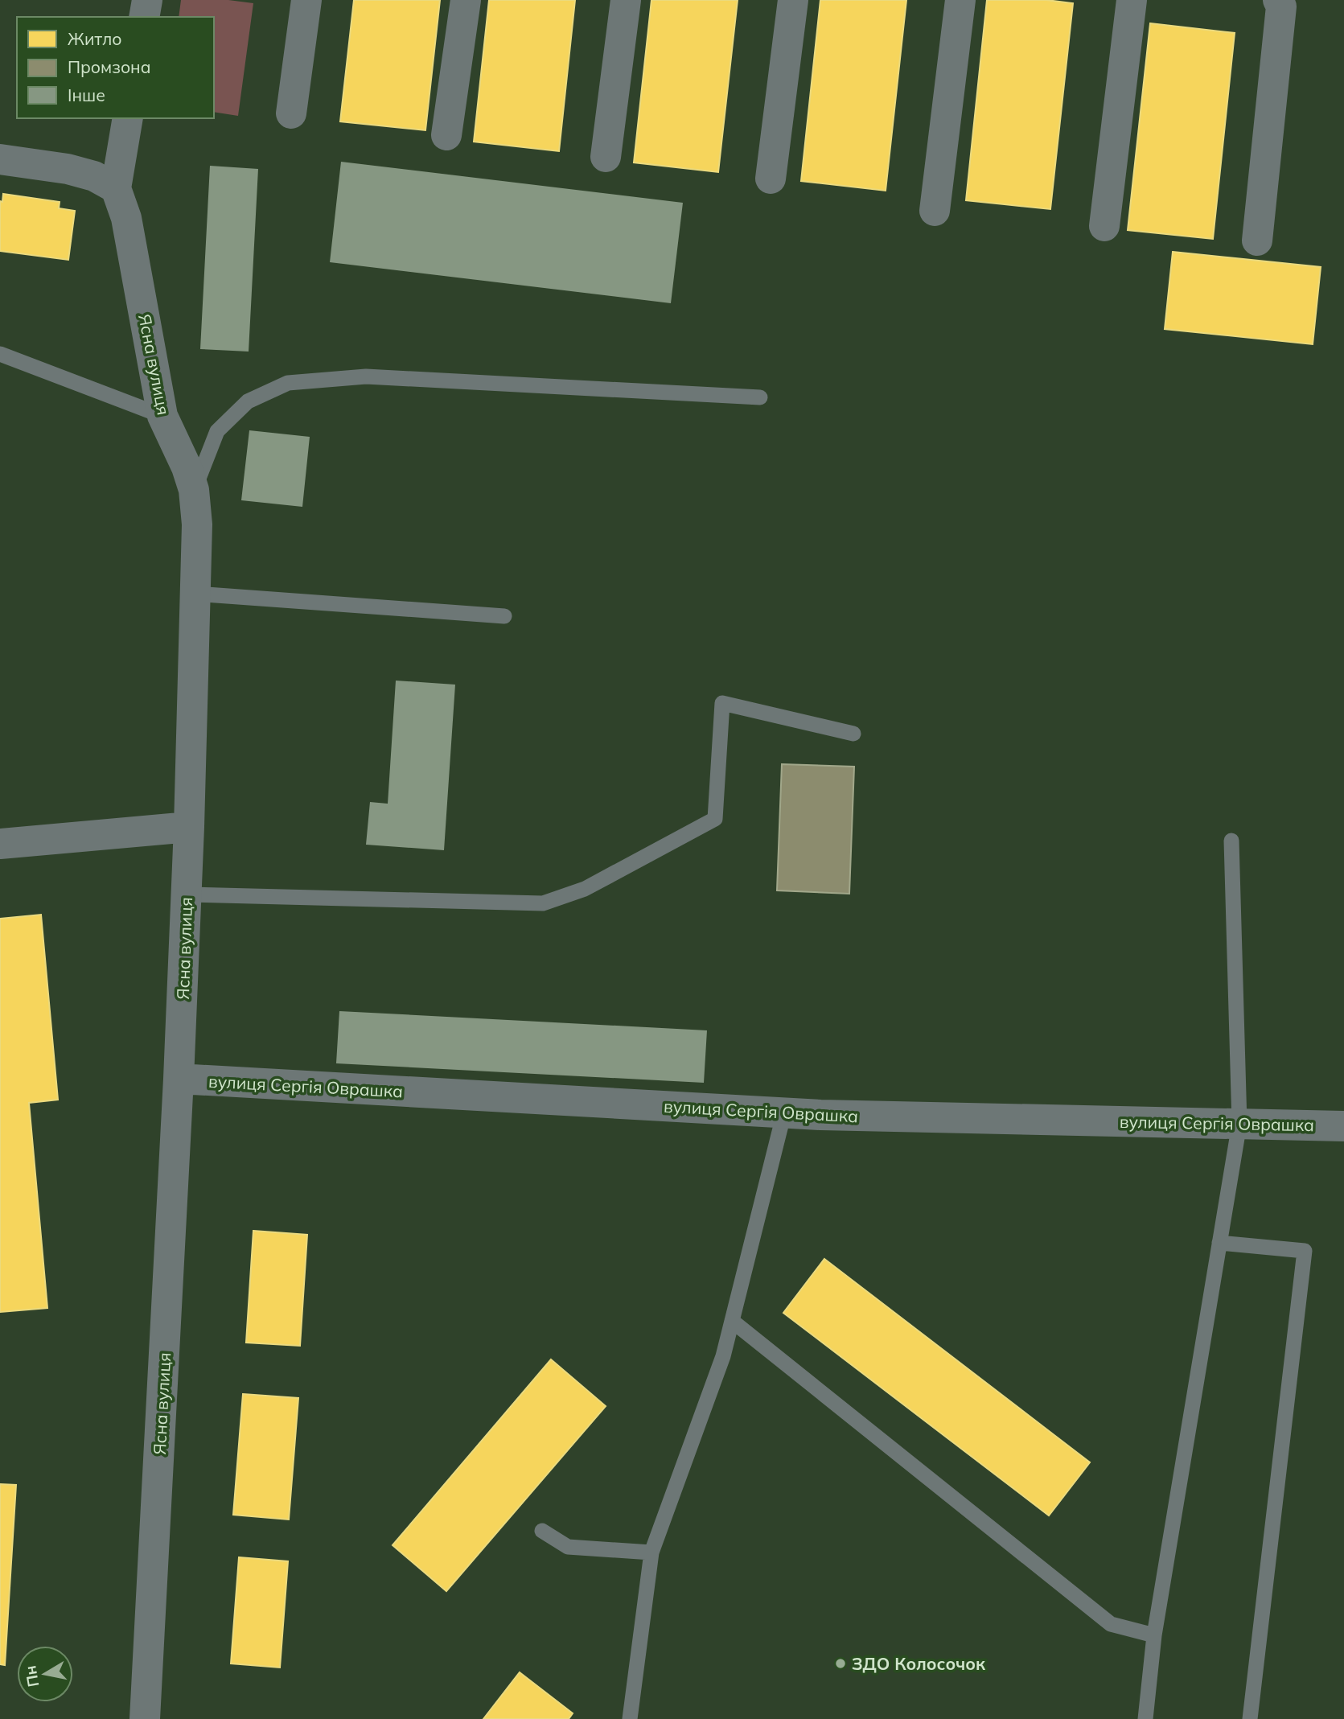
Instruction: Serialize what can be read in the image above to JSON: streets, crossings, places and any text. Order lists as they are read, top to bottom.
{
  "streets": {
    "street": ["Ясна вулиця", "вулиця Сергія Оврашка"]
  },
  "crossings": [
    ["Ясна вулиця", "вулиця Сергія Оврашка"]
  ],
  "places": ["ЗДО Колосочок"],
  "legend": ["Житло", "Промзона", "Інше"],
  "north": "left"
}
